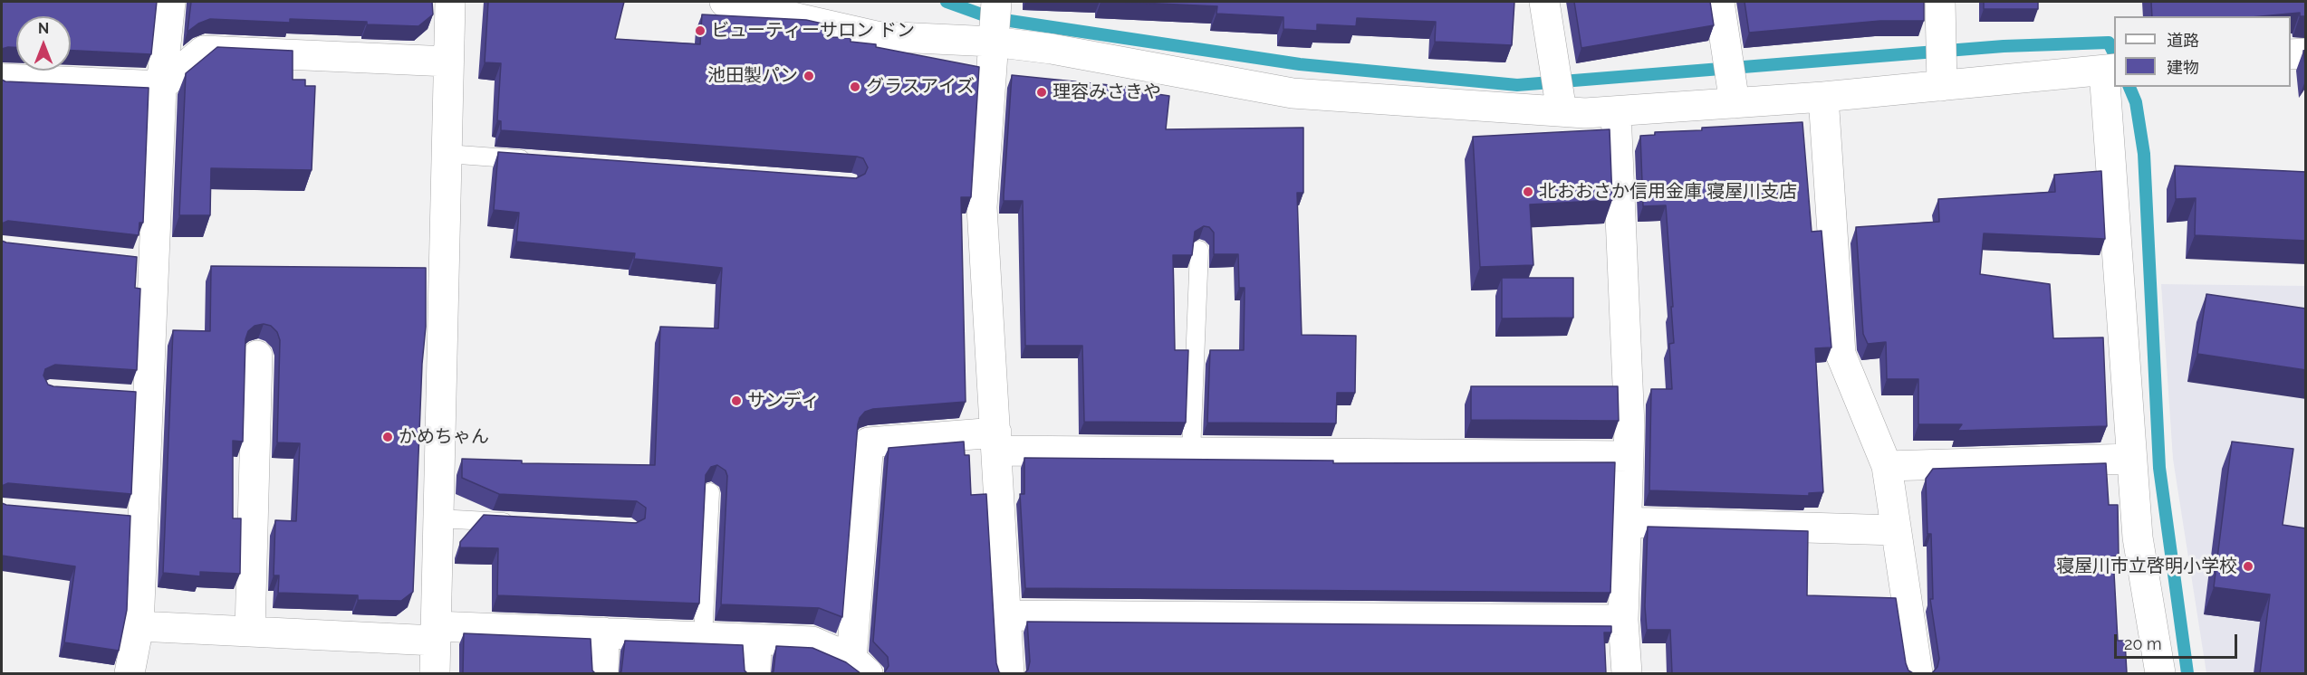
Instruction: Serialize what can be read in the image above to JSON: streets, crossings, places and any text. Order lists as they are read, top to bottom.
{
  "places": [
    "ビューティーサロン ドン",
    "池田製パン",
    "グラスアイズ",
    "理容みさきや",
    "北おおさか信用金庫 寝屋川支店",
    "サンディ",
    "かめちゃん",
    "寝屋川市立啓明小学校"
  ],
  "legend": ["道路", "建物"],
  "scale_bar": "20 m",
  "north": "top"
}
